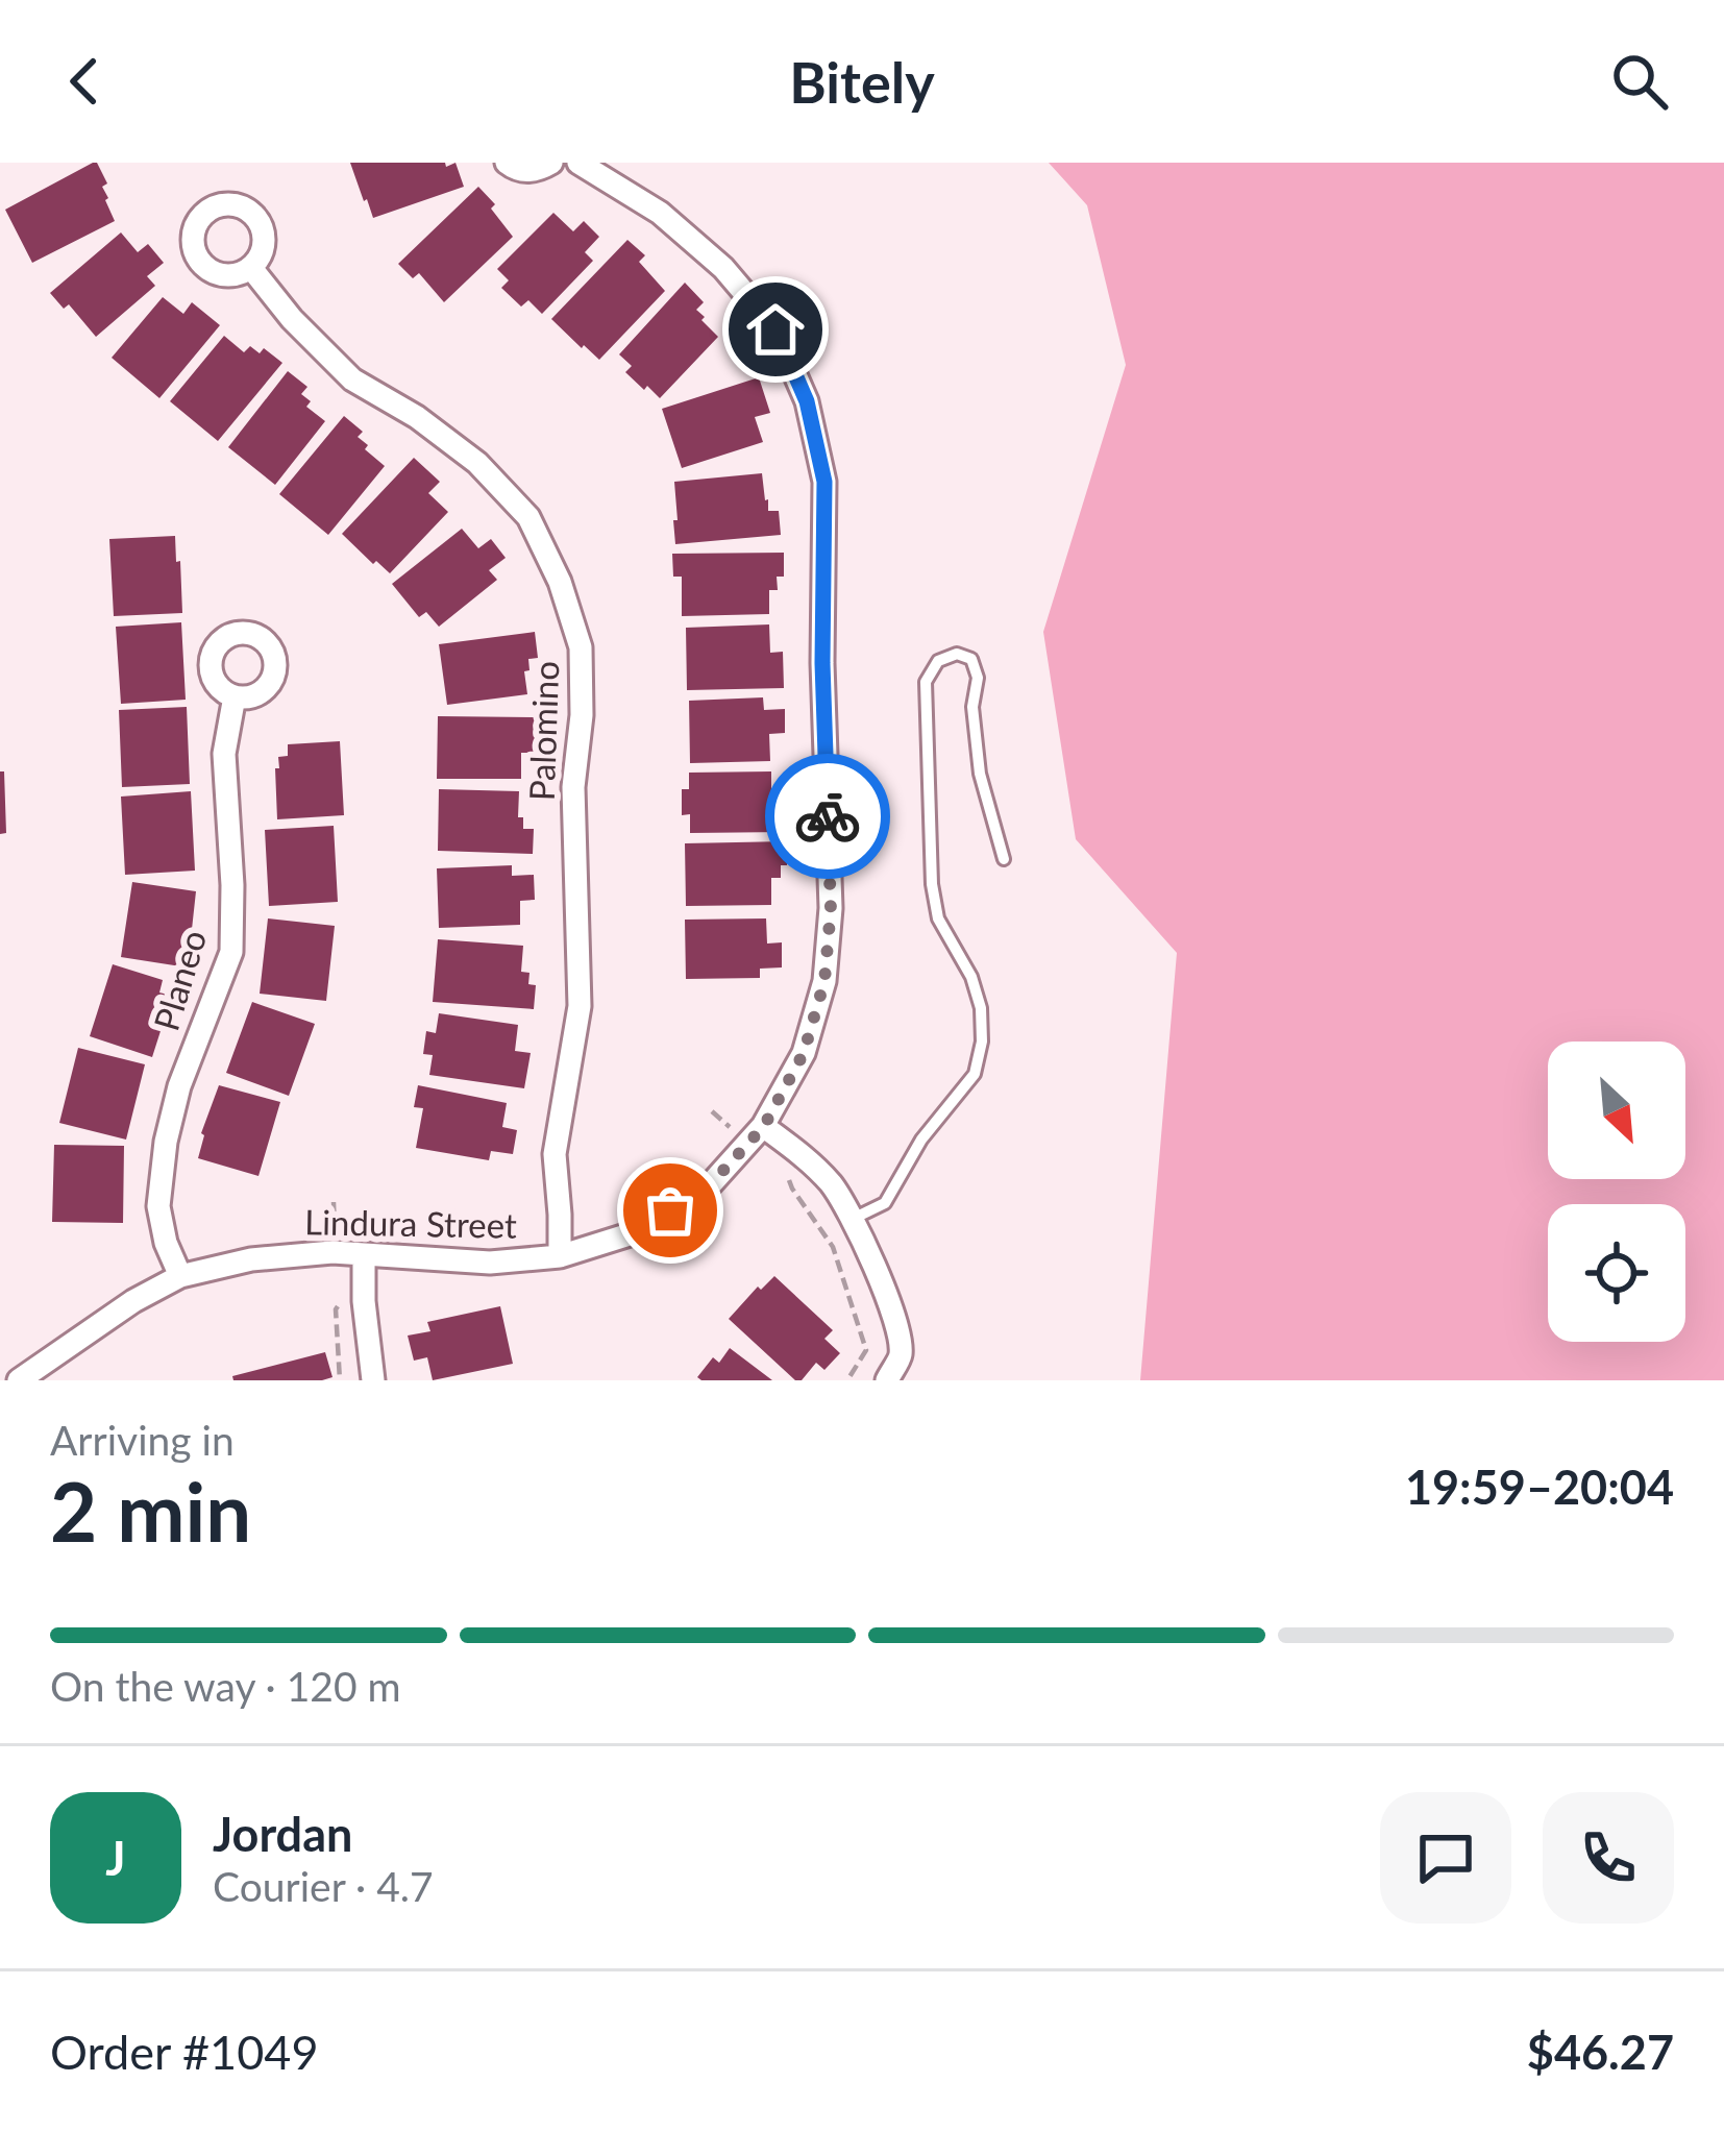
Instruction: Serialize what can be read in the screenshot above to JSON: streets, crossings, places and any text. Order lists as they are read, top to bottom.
{
  "streets": {
    "street": ["Palomino", "Planeo", "Lindura Street"]
  },
  "crossings": [
    ["Palomino", "Lindura Street"],
    ["Planeo", "Lindura Street"]
  ],
  "north": "bottom right",
  "page": {
    "header": "Bitely",
    "heading": ["2 min", "Arriving in", "19:59–20:04"],
    "panel": [
      "Jordan",
      "Courier · 4.7",
      "Order #1049",
      "$46.27"
    ],
    "bar": "On the way · 120 m",
    "round": "J"
  }
}
